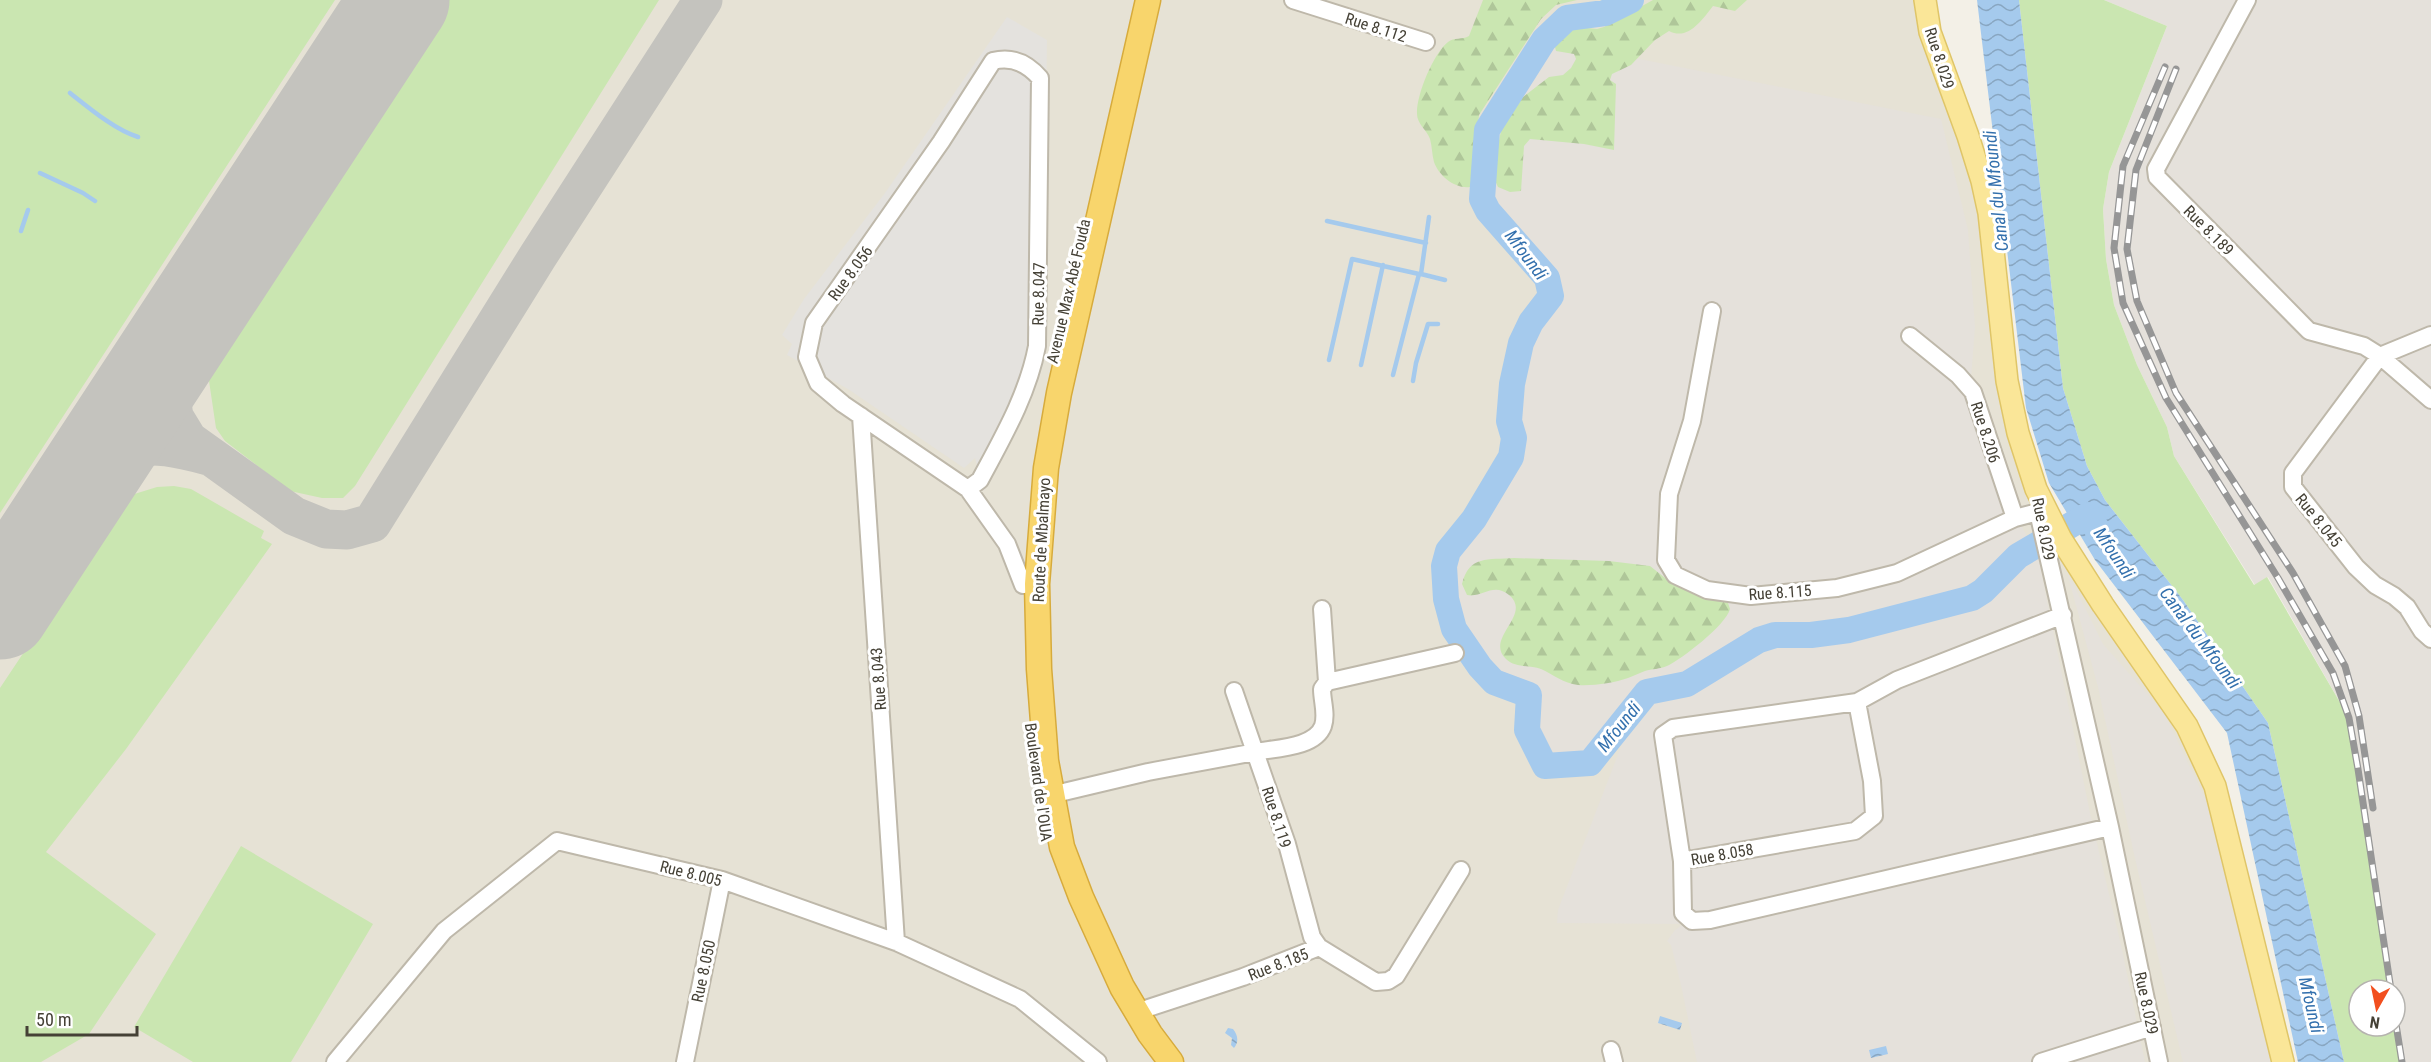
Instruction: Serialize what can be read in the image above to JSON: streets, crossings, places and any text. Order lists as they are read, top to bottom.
{
  "streets": {
    "highway": ["Avenue Max Abé Fouda", "Route de Mbalmayo", "Boulevard de l'OUA"],
    "main road": ["Rue 8.029"],
    "street": [
      "Rue 8.112",
      "Rue 8.189",
      "Rue 8.056",
      "Rue 8.047",
      "Rue 8.206",
      "Rue 8.045",
      "Rue 8.115",
      "Rue 8.043",
      "Rue 8.119",
      "Rue 8.058",
      "Rue 8.005",
      "Rue 8.185",
      "Rue 8.050"
    ]
  },
  "crossings": [
    ["Rue 8.029", "Rue 8.115"],
    ["Rue 8.029", "Rue 8.058"],
    ["Rue 8.189", "Rue 8.045"],
    ["Rue 8.056", "Rue 8.047"],
    ["Rue 8.056", "Rue 8.043"],
    ["Avenue Max Abé Fouda", "Boulevard de l'OUA"],
    ["Rue 8.206", "Rue 8.115"],
    ["Route de Mbalmayo", "Rue 8.185"],
    ["Rue 8.043", "Rue 8.005"],
    ["Rue 8.119", "Rue 8.185"],
    ["Rue 8.005", "Rue 8.050"]
  ],
  "water": ["Canal du Mfoundi", "Mfoundi"],
  "scale_bar": "50 m",
  "north": "bottom"
}
